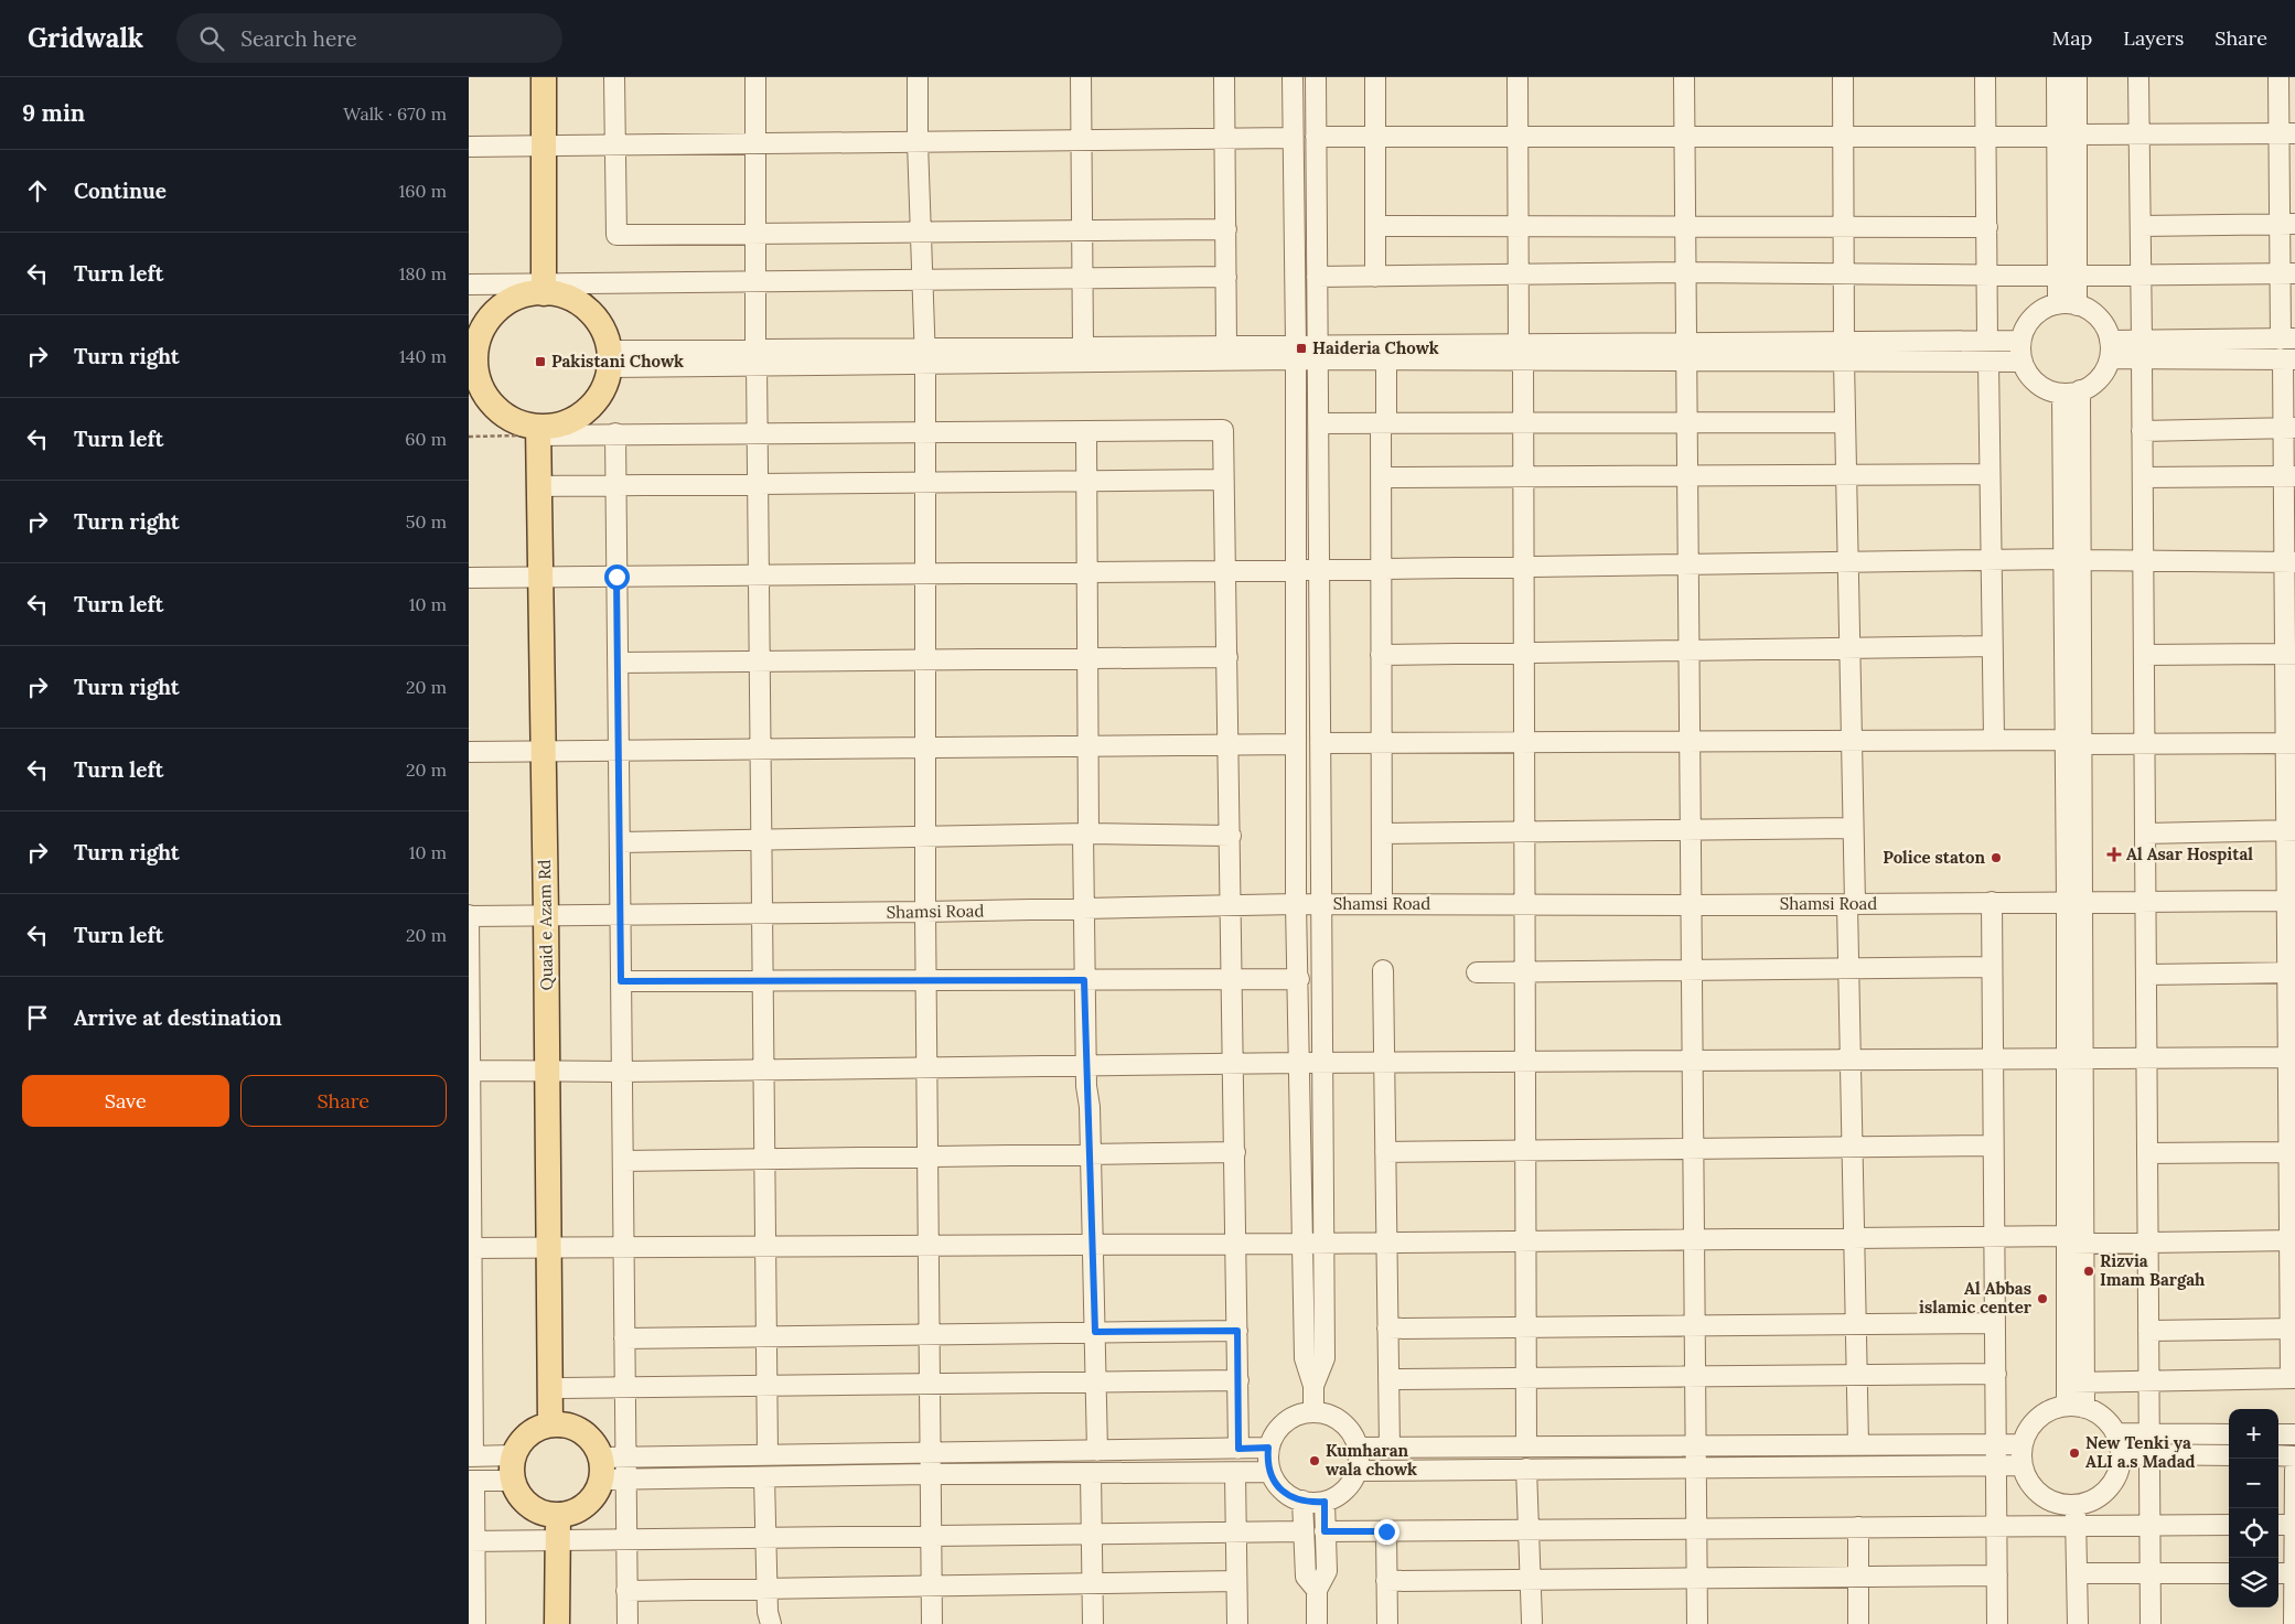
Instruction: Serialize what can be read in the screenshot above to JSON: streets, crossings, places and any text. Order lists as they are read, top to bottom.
{
  "streets": {
    "main road": ["Quaid e Azam Rd"],
    "street": ["Shamsi Road"]
  },
  "crossings": [
    ["Shamsi Road", "Quaid e Azam Rd"]
  ],
  "places": {
    "transit": ["Haideria Chowk", "Pakistani Chowk"],
    "health": ["Al Asar Hospital"],
    "other": [
      "Police staton",
      "Rizvia Imam Bargah",
      "Al Abbas islamic center",
      "New Tenki ya ALI a.s Madad",
      "Kumharan wala chowk"
    ]
  },
  "page": {
    "header": "Gridwalk",
    "search": "Search here",
    "nav": ["Map", "Layers", "Share"],
    "heading": ["9 min", "Walk · 670 m"],
    "list": [
      ["Continue", "160 m"],
      ["Turn left", "180 m"],
      ["Turn right", "140 m"],
      ["Turn left", "60 m"],
      ["Turn right", "50 m"],
      ["Turn left", "10 m"],
      ["Turn right", "20 m"],
      ["Turn left", "20 m"],
      ["Turn right", "10 m"],
      ["Turn left", "20 m"],
      "Arrive at destination"
    ],
    "buttons": ["Save", "Share"],
    "map_buttons": ["+", "−"]
  }
}
